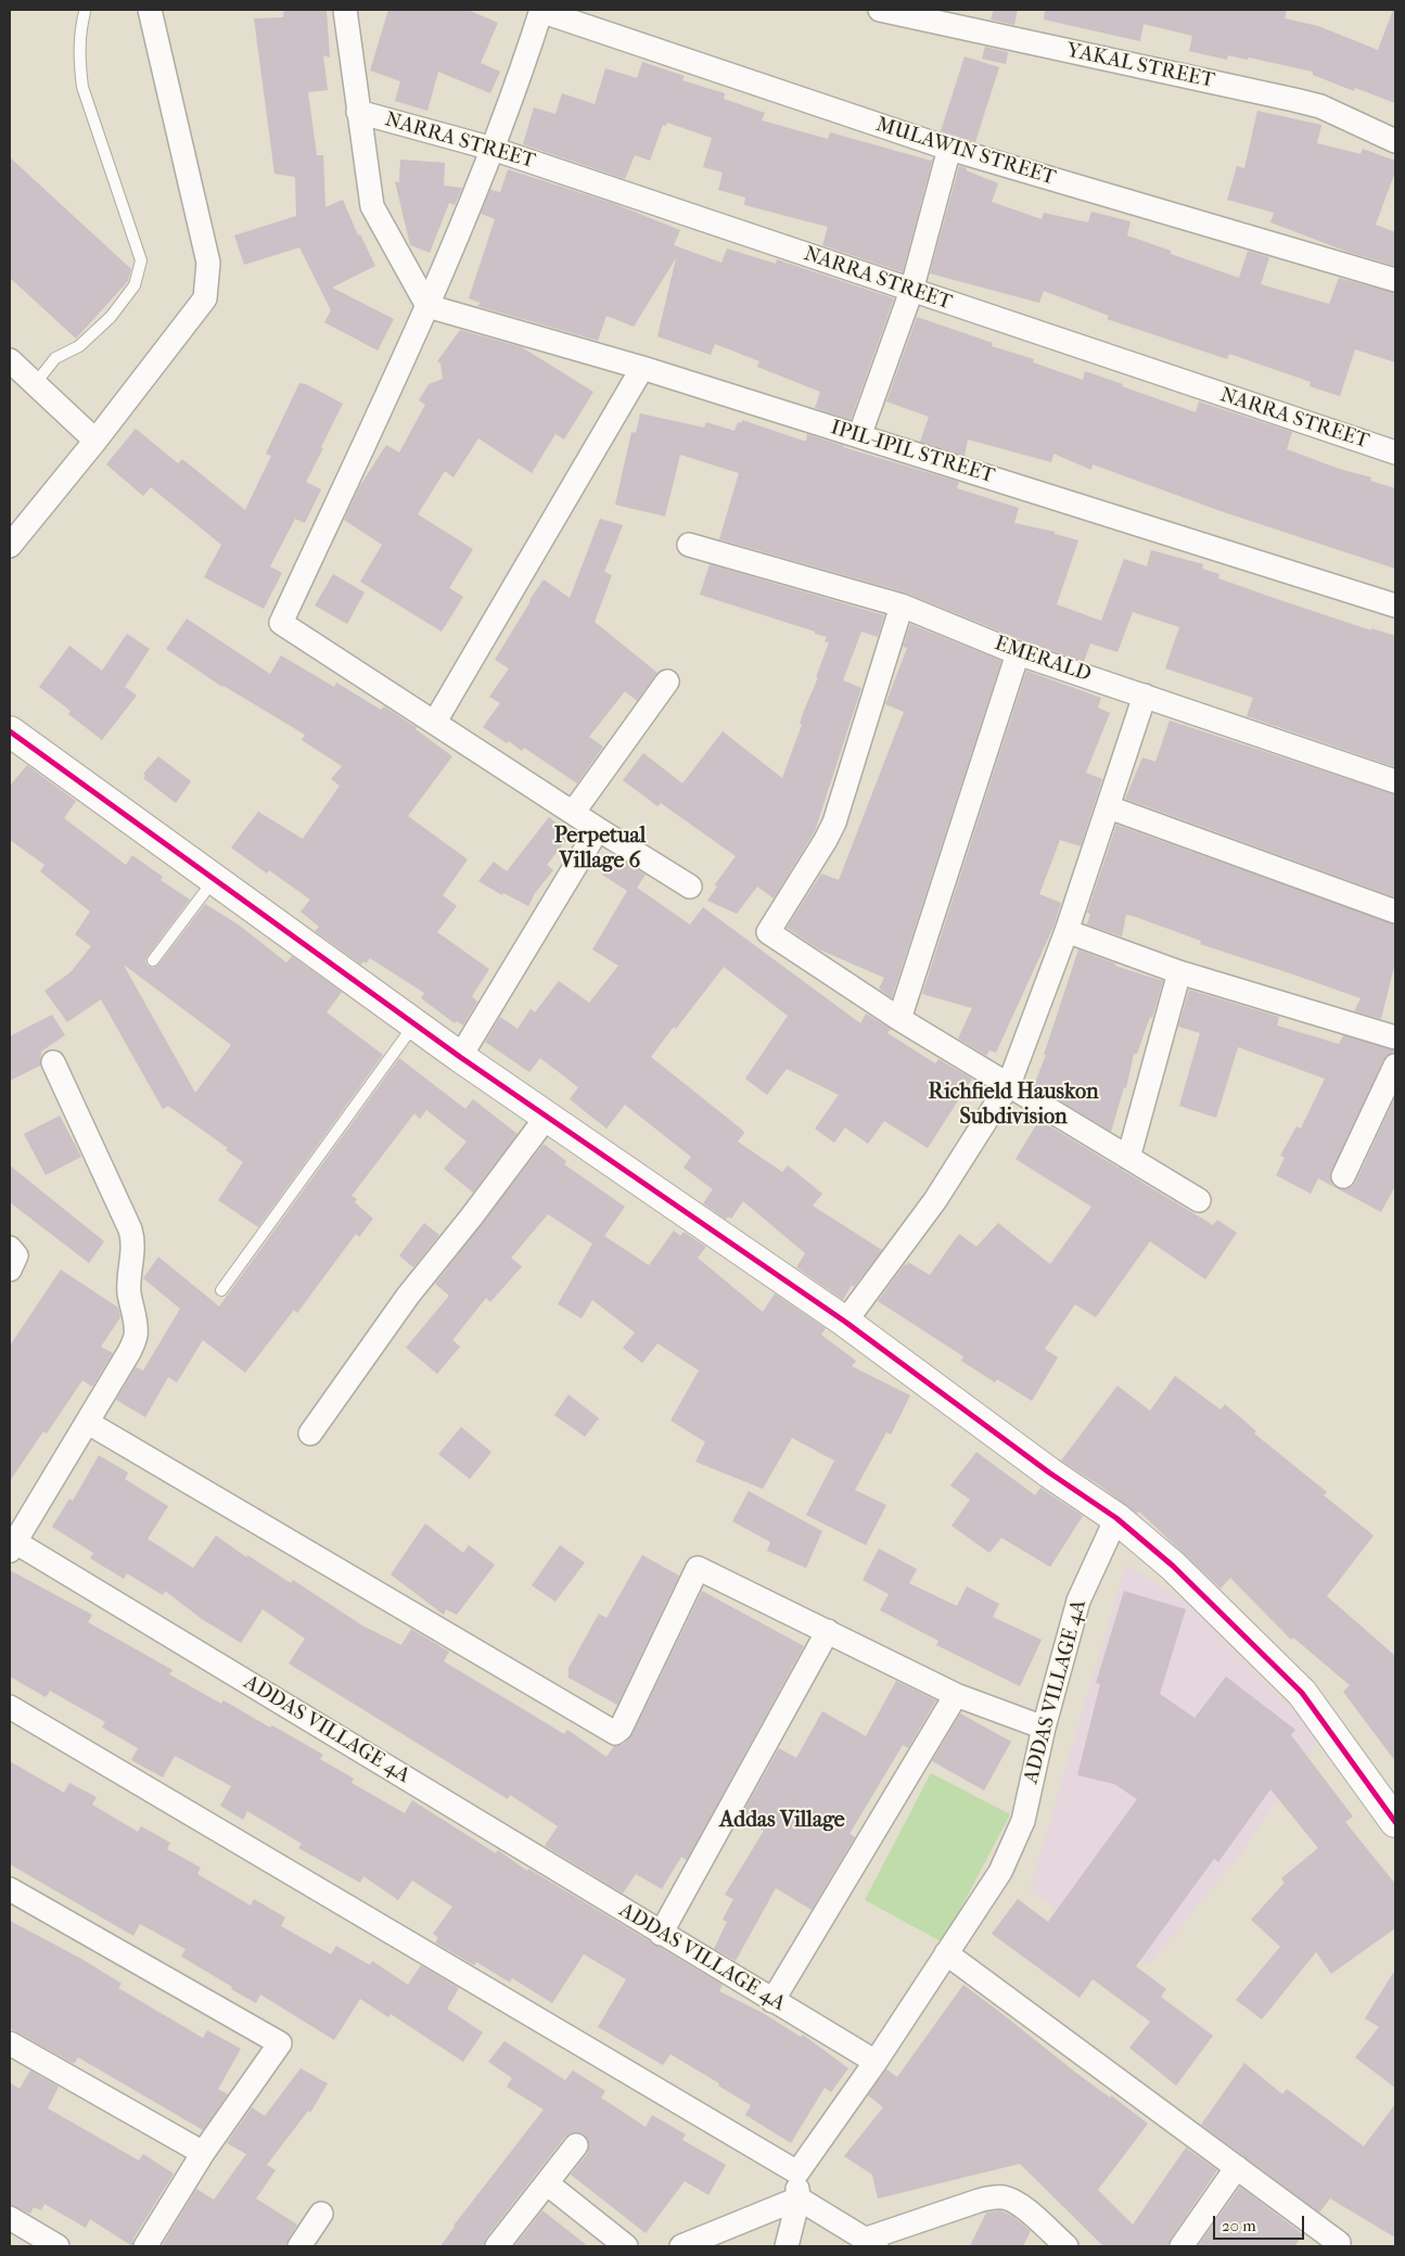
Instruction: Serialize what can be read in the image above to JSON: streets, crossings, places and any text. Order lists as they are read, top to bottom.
{
  "streets": {
    "street": [
      "YAKAL STREET",
      "NARRA STREET",
      "MULAWIN STREET",
      "IPIL-IPIL STREET",
      "EMERALD",
      "ADDAS VILLAGE 4A"
    ]
  },
  "districts": ["Perpetual Village 6", "Richfield Hauskon Subdivision", "Addas Village"],
  "scale_bar": "20 m"
}
